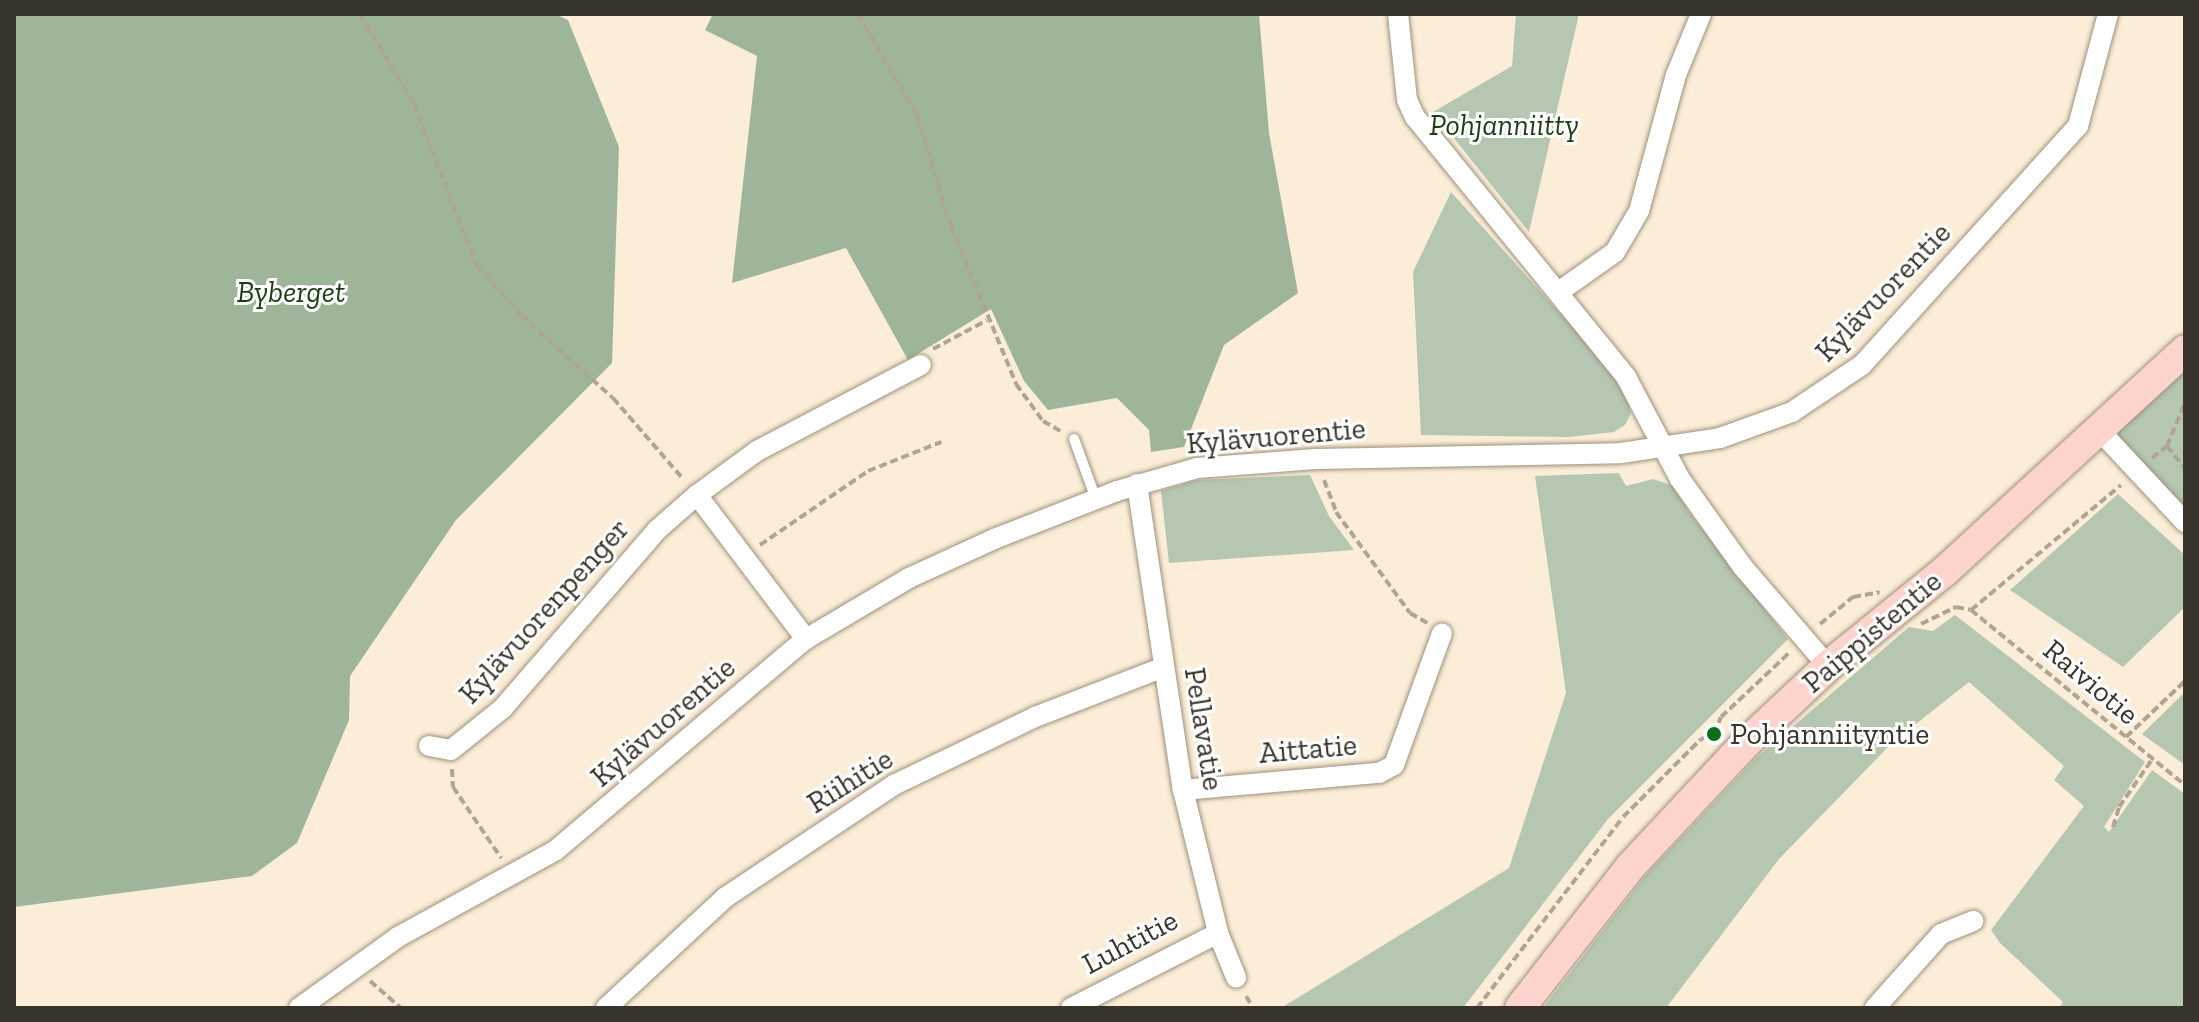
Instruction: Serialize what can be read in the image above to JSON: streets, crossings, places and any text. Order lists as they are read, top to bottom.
{
  "streets": {
    "street": [
      "Kylävuorentie",
      "Kylävuorenpenger",
      "Paippistentie",
      "Pellavatie",
      "Aittatie",
      "Riihitie",
      "Luhtitie"
    ],
    "path": ["Raiviotie"]
  },
  "crossings": [
    ["Kylävuorentie", "Pellavatie"],
    ["Pellavatie", "Aittatie"],
    ["Pellavatie", "Riihitie"],
    ["Pellavatie", "Luhtitie"]
  ],
  "parks": ["Pohjanniitty", "Byberget"],
  "places": ["Pohjanniityntie"]
}
